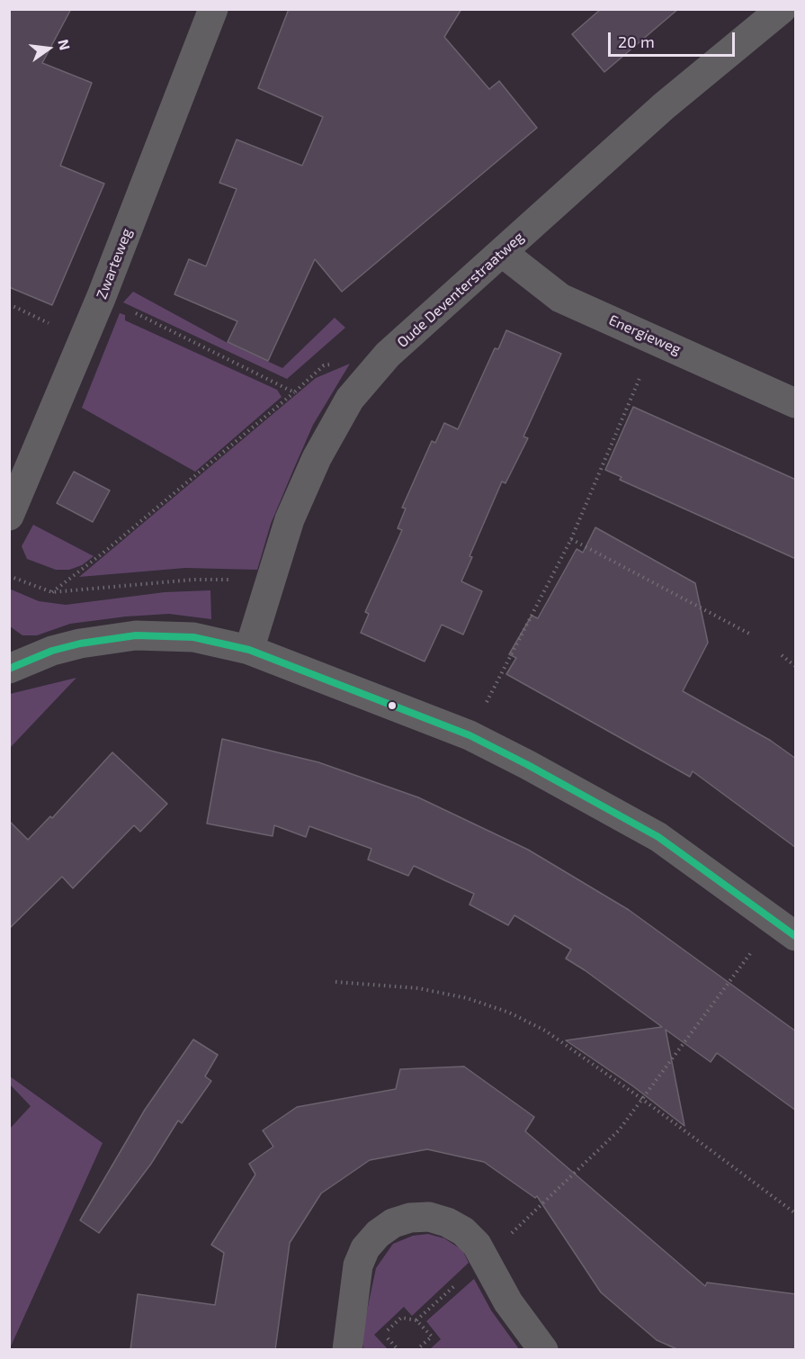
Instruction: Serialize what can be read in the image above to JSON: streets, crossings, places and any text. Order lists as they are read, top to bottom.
{
  "streets": {
    "street": ["Zwarteweg", "Oude Deventerstraatweg", "Energieweg"]
  },
  "crossings": [
    ["Oude Deventerstraatweg", "Energieweg"]
  ],
  "scale_bar": "20 m",
  "north": "right"
}
